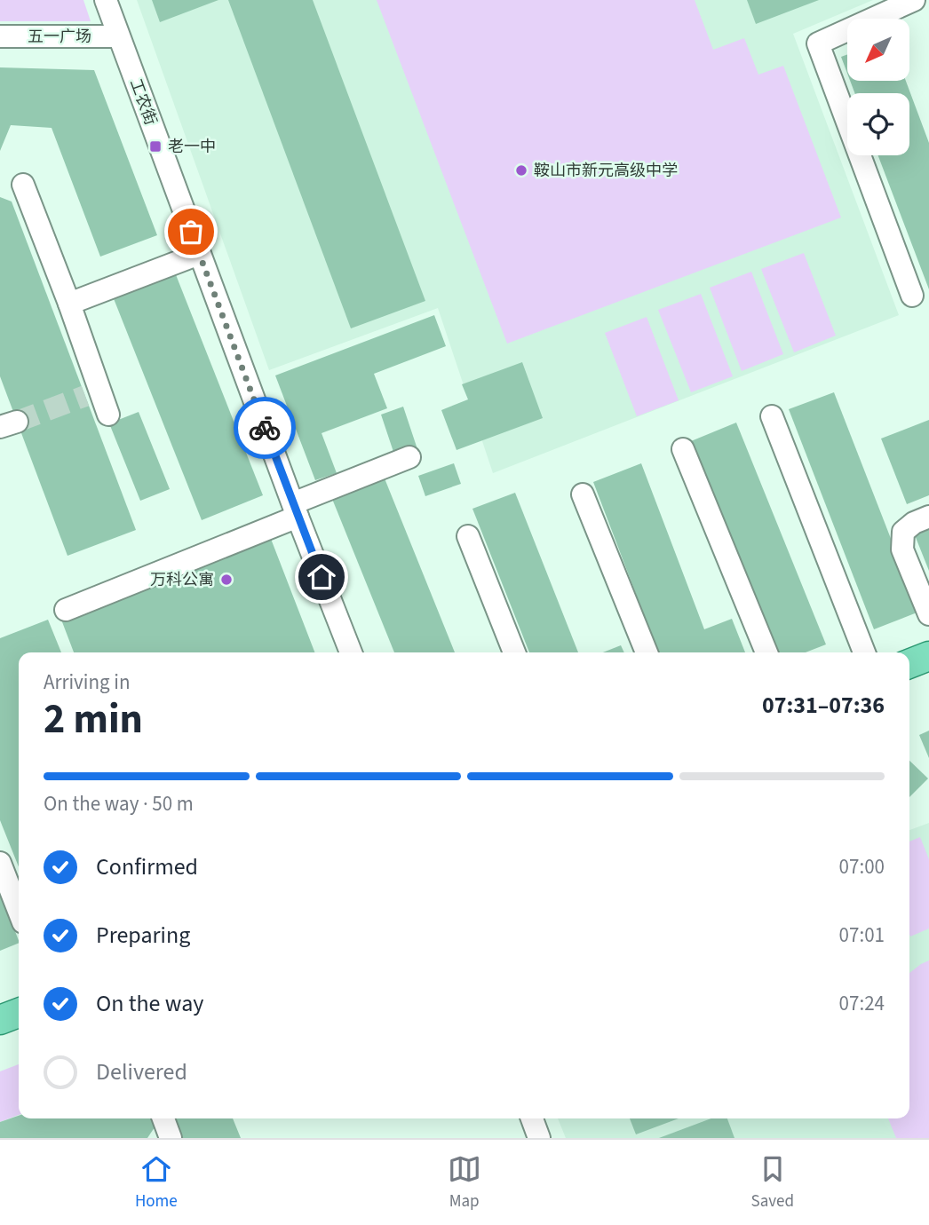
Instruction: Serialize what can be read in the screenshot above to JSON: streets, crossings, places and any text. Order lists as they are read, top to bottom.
{
  "streets": {
    "street": ["五一广场", "工农街"]
  },
  "crossings": [
    ["五一广场", "工农街"]
  ],
  "places": {
    "transit": ["老一中"],
    "other": ["鞍山市新元高级中学", "万科公寓"]
  },
  "north": "bottom left",
  "page": {
    "heading": ["2 min", "Arriving in", "07:31–07:36"],
    "bar": "On the way · 50 m",
    "list": [
      ["Confirmed", "07:00"],
      ["Preparing", "07:01"],
      ["On the way", "07:24"],
      "Delivered"
    ],
    "tabs": ["Home", "Map", "Saved"]
  }
}
